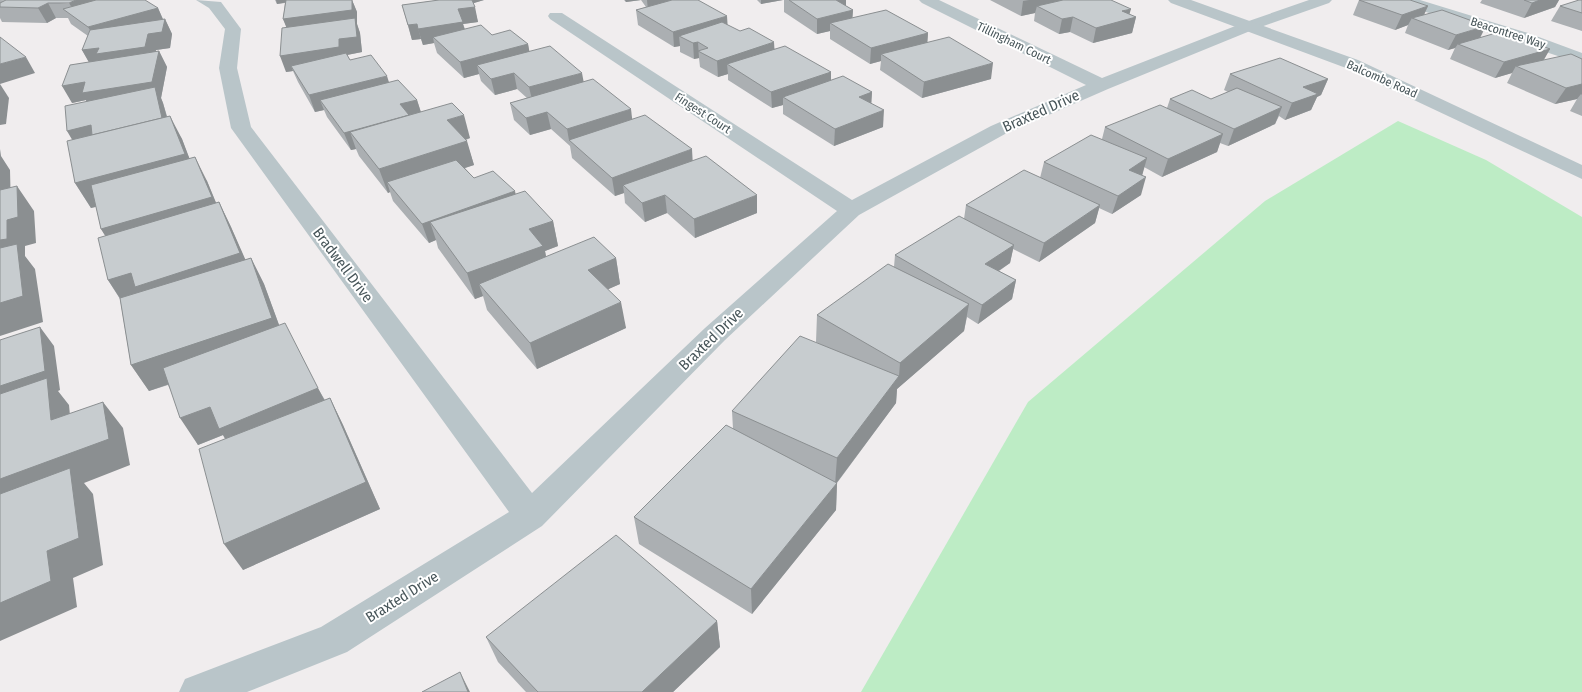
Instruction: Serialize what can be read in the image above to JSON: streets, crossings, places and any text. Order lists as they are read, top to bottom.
{
  "streets": {
    "street": [
      "Beacontree Way",
      "Tillingham Court",
      "Balcombe Road",
      "Braxted Drive",
      "Fingest Court",
      "Bradwell Drive"
    ]
  },
  "crossings": [
    ["Tillingham Court", "Braxted Drive"],
    ["Balcombe Road", "Braxted Drive"],
    ["Braxted Drive", "Fingest Court"],
    ["Braxted Drive", "Bradwell Drive"]
  ]
}
